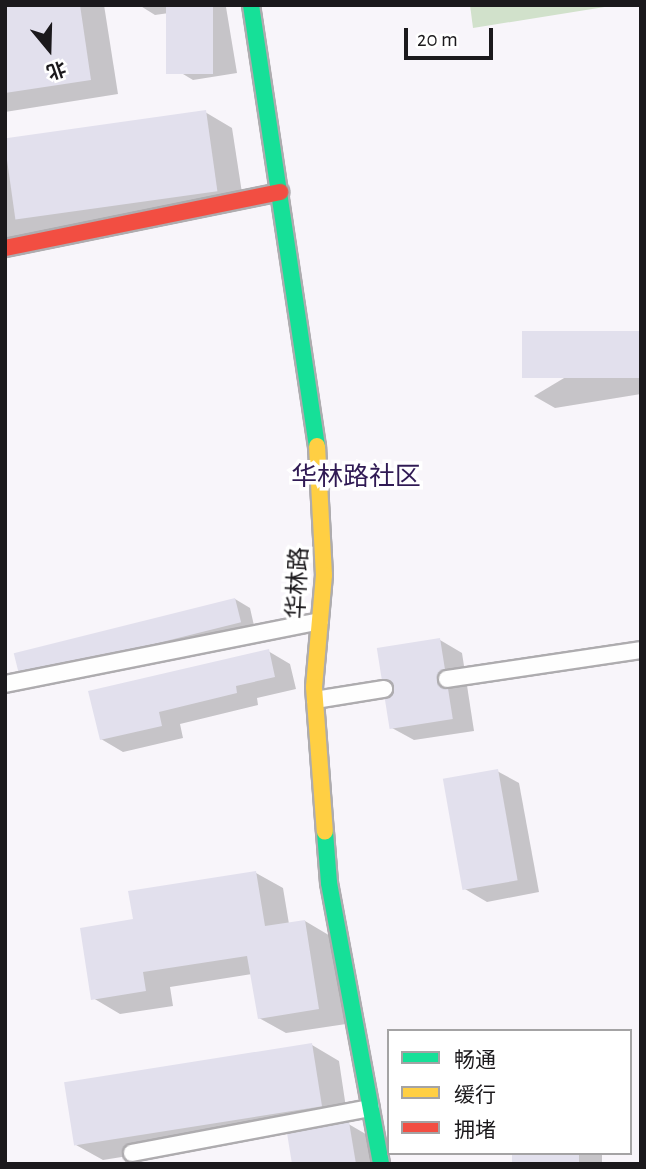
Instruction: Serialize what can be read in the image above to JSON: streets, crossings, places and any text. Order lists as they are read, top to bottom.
{
  "streets": {
    "street": ["华林路"]
  },
  "districts": ["华林路社区"],
  "legend": ["畅通", "缓行", "拥堵"],
  "scale_bar": "20 m",
  "north": "bottom"
}
